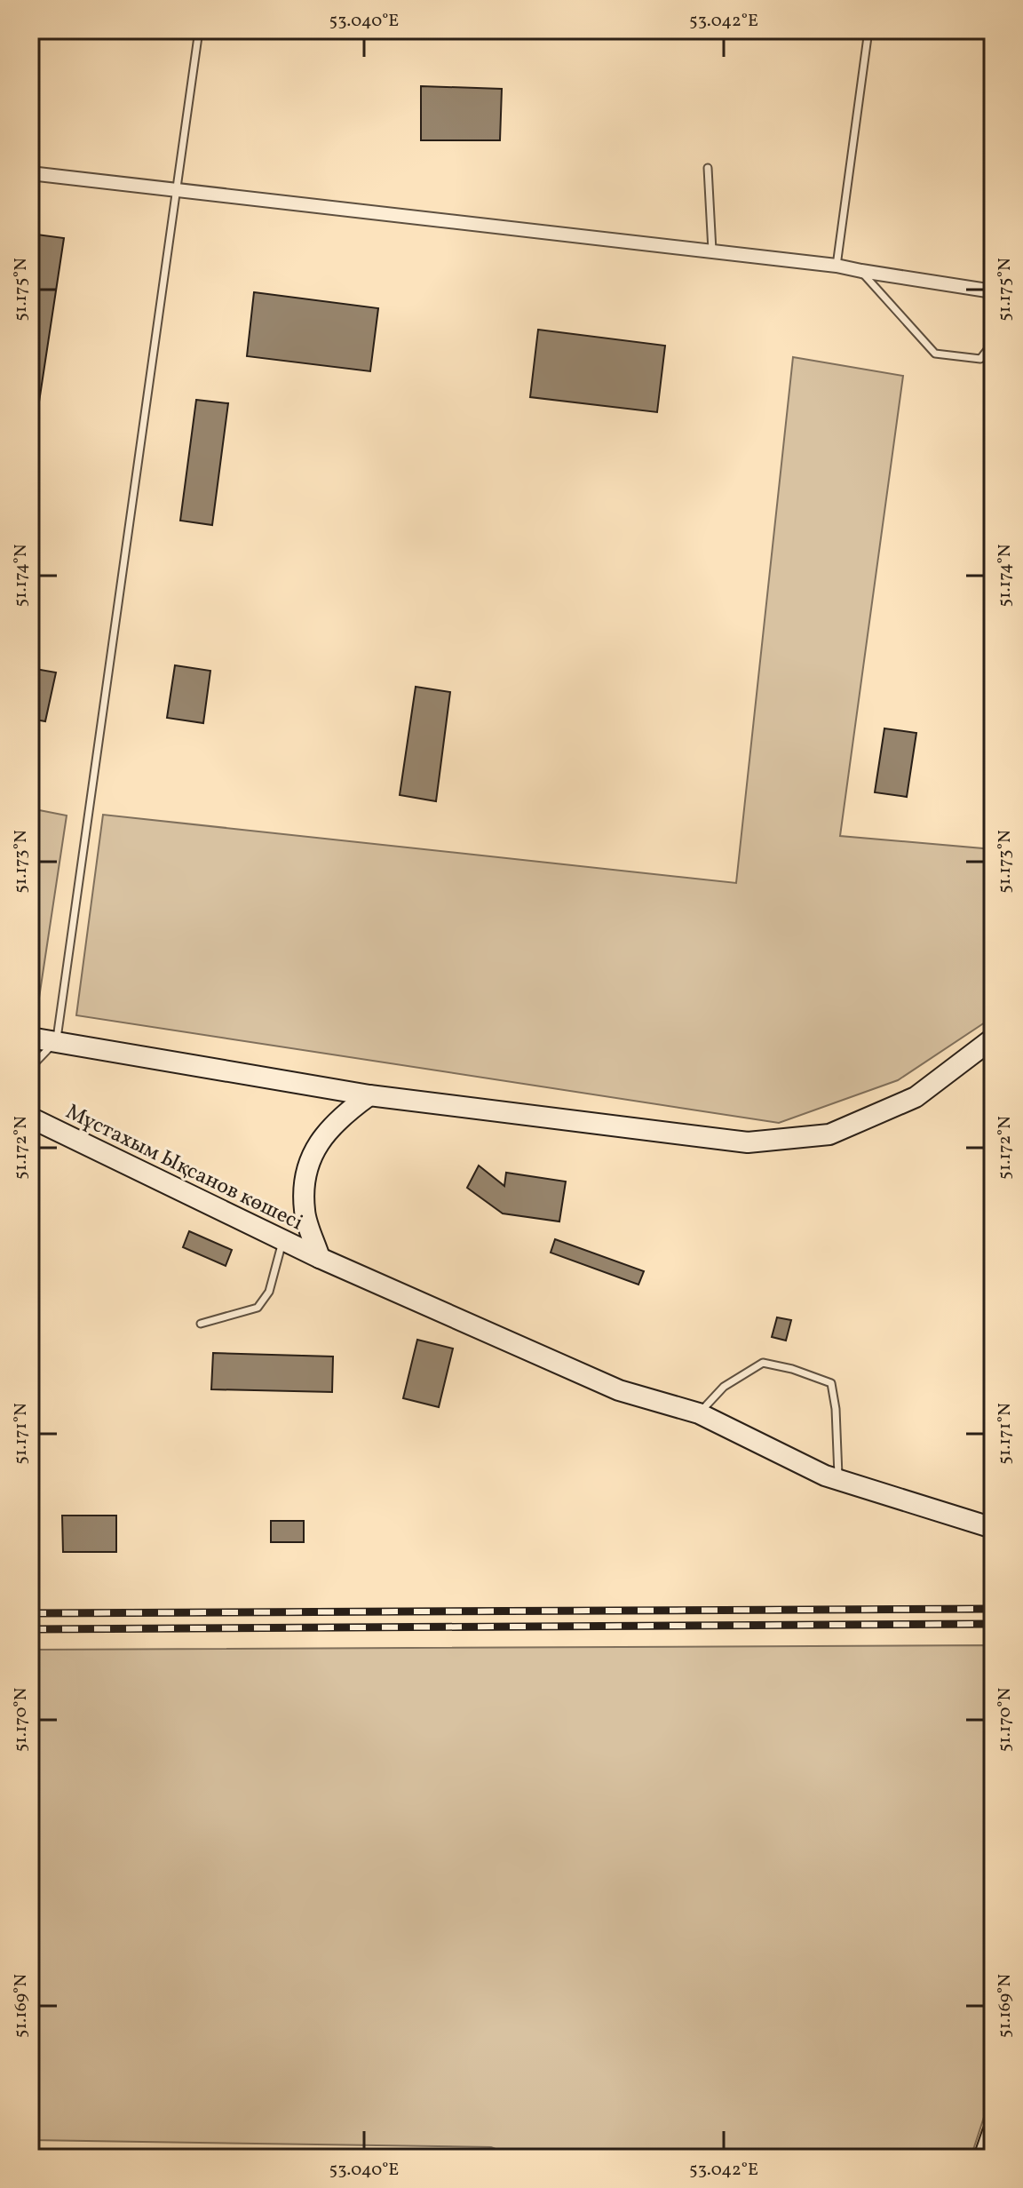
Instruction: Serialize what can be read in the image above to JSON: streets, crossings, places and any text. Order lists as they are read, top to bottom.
{
  "streets": {
    "main road": ["Мұстахым Ықсанов көшесі"]
  },
  "coordinates": [
    "53.040°E",
    "53.042°E",
    "51.175°N",
    "51.174°N",
    "51.173°N",
    "51.172°N",
    "51.171°N",
    "51.170°N",
    "51.169°N"
  ]
}
